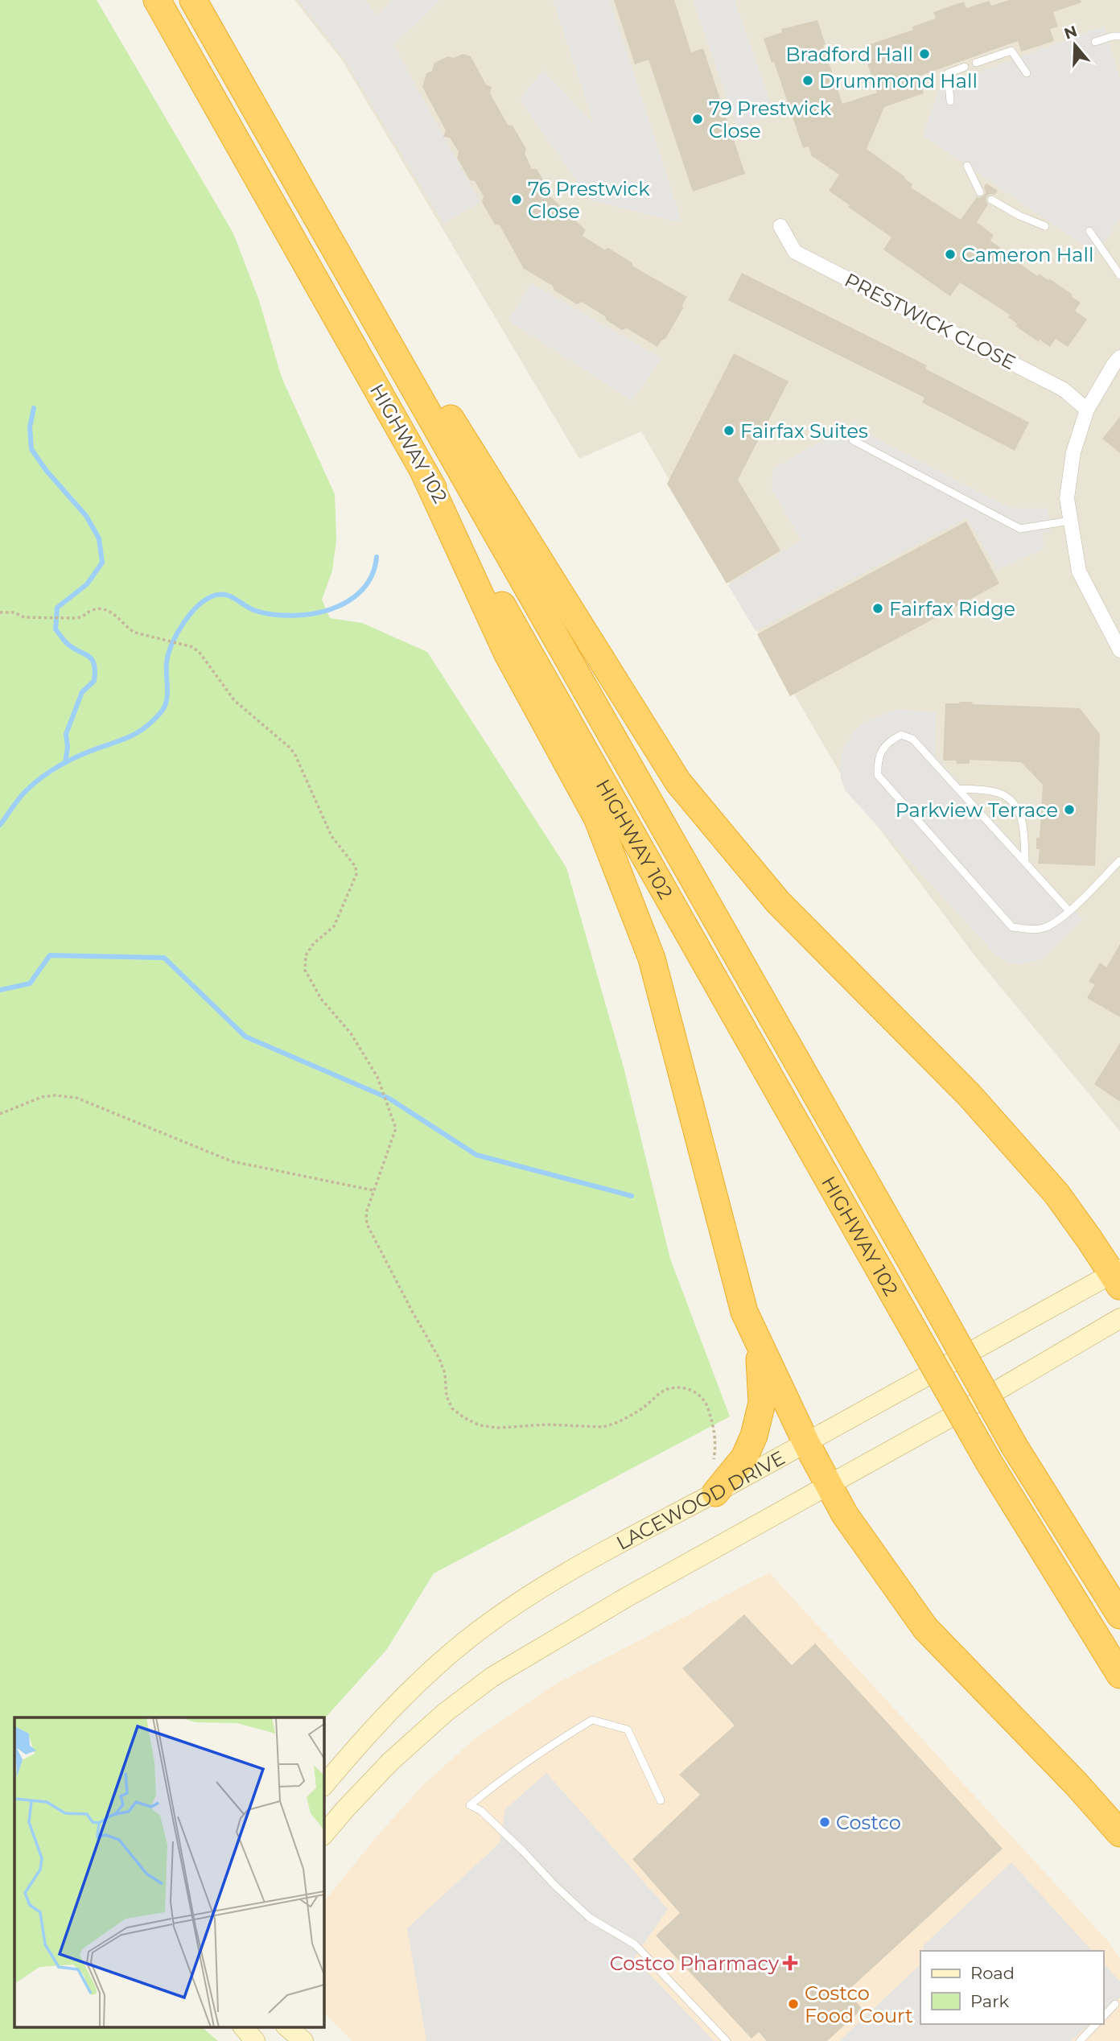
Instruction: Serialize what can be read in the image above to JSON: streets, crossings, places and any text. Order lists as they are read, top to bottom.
{
  "streets": {
    "highway": ["HIGHWAY 102"],
    "street": ["PRESTWICK CLOSE", "LACEWOOD DRIVE"]
  },
  "places": {
    "other": [
      "Bradford Hall",
      "Drummond Hall",
      "79 Prestwick Close",
      "76 Prestwick Close",
      "Cameron Hall",
      "Fairfax Suites",
      "Fairfax Ridge",
      "Parkview Terrace",
      "Costco",
      "Costco Food Court"
    ],
    "health": ["Costco Pharmacy"]
  },
  "legend": ["Road", "Park"],
  "north": "top"
}
